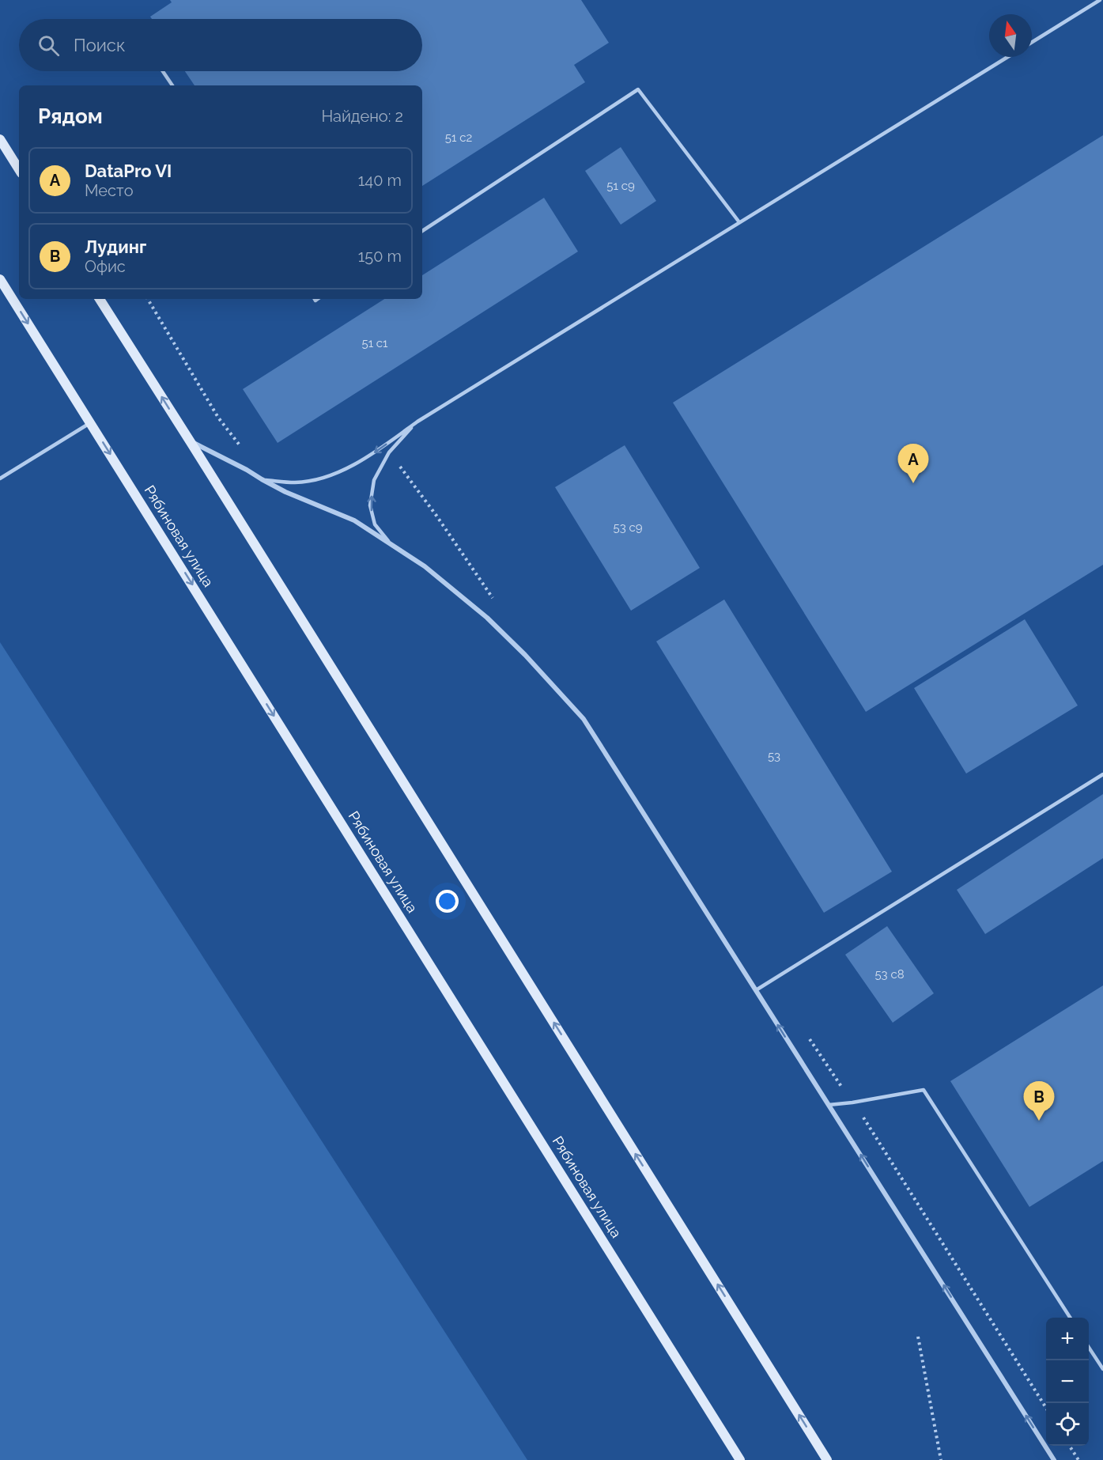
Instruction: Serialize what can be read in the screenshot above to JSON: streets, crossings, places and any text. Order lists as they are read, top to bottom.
{
  "streets": {
    "main road": ["Рябиновая улица"]
  },
  "house_numbers": [
    "51 с2",
    "51 с9",
    "51 с1",
    "53 с9",
    "53",
    "53 с8"
  ],
  "north": "top",
  "page": {
    "search": "Поиск",
    "heading": ["Рядом", "Найдено: 2"],
    "list": [
      {
        "mark": "A",
        "name": "DataPro VI",
        "note": "Место",
        "value": "140 m"
      },
      {
        "mark": "B",
        "name": "Лудинг",
        "note": "Офис",
        "value": "150 m"
      }
    ],
    "pins": ["A", "B"],
    "map_buttons": ["+", "−"]
  }
}
